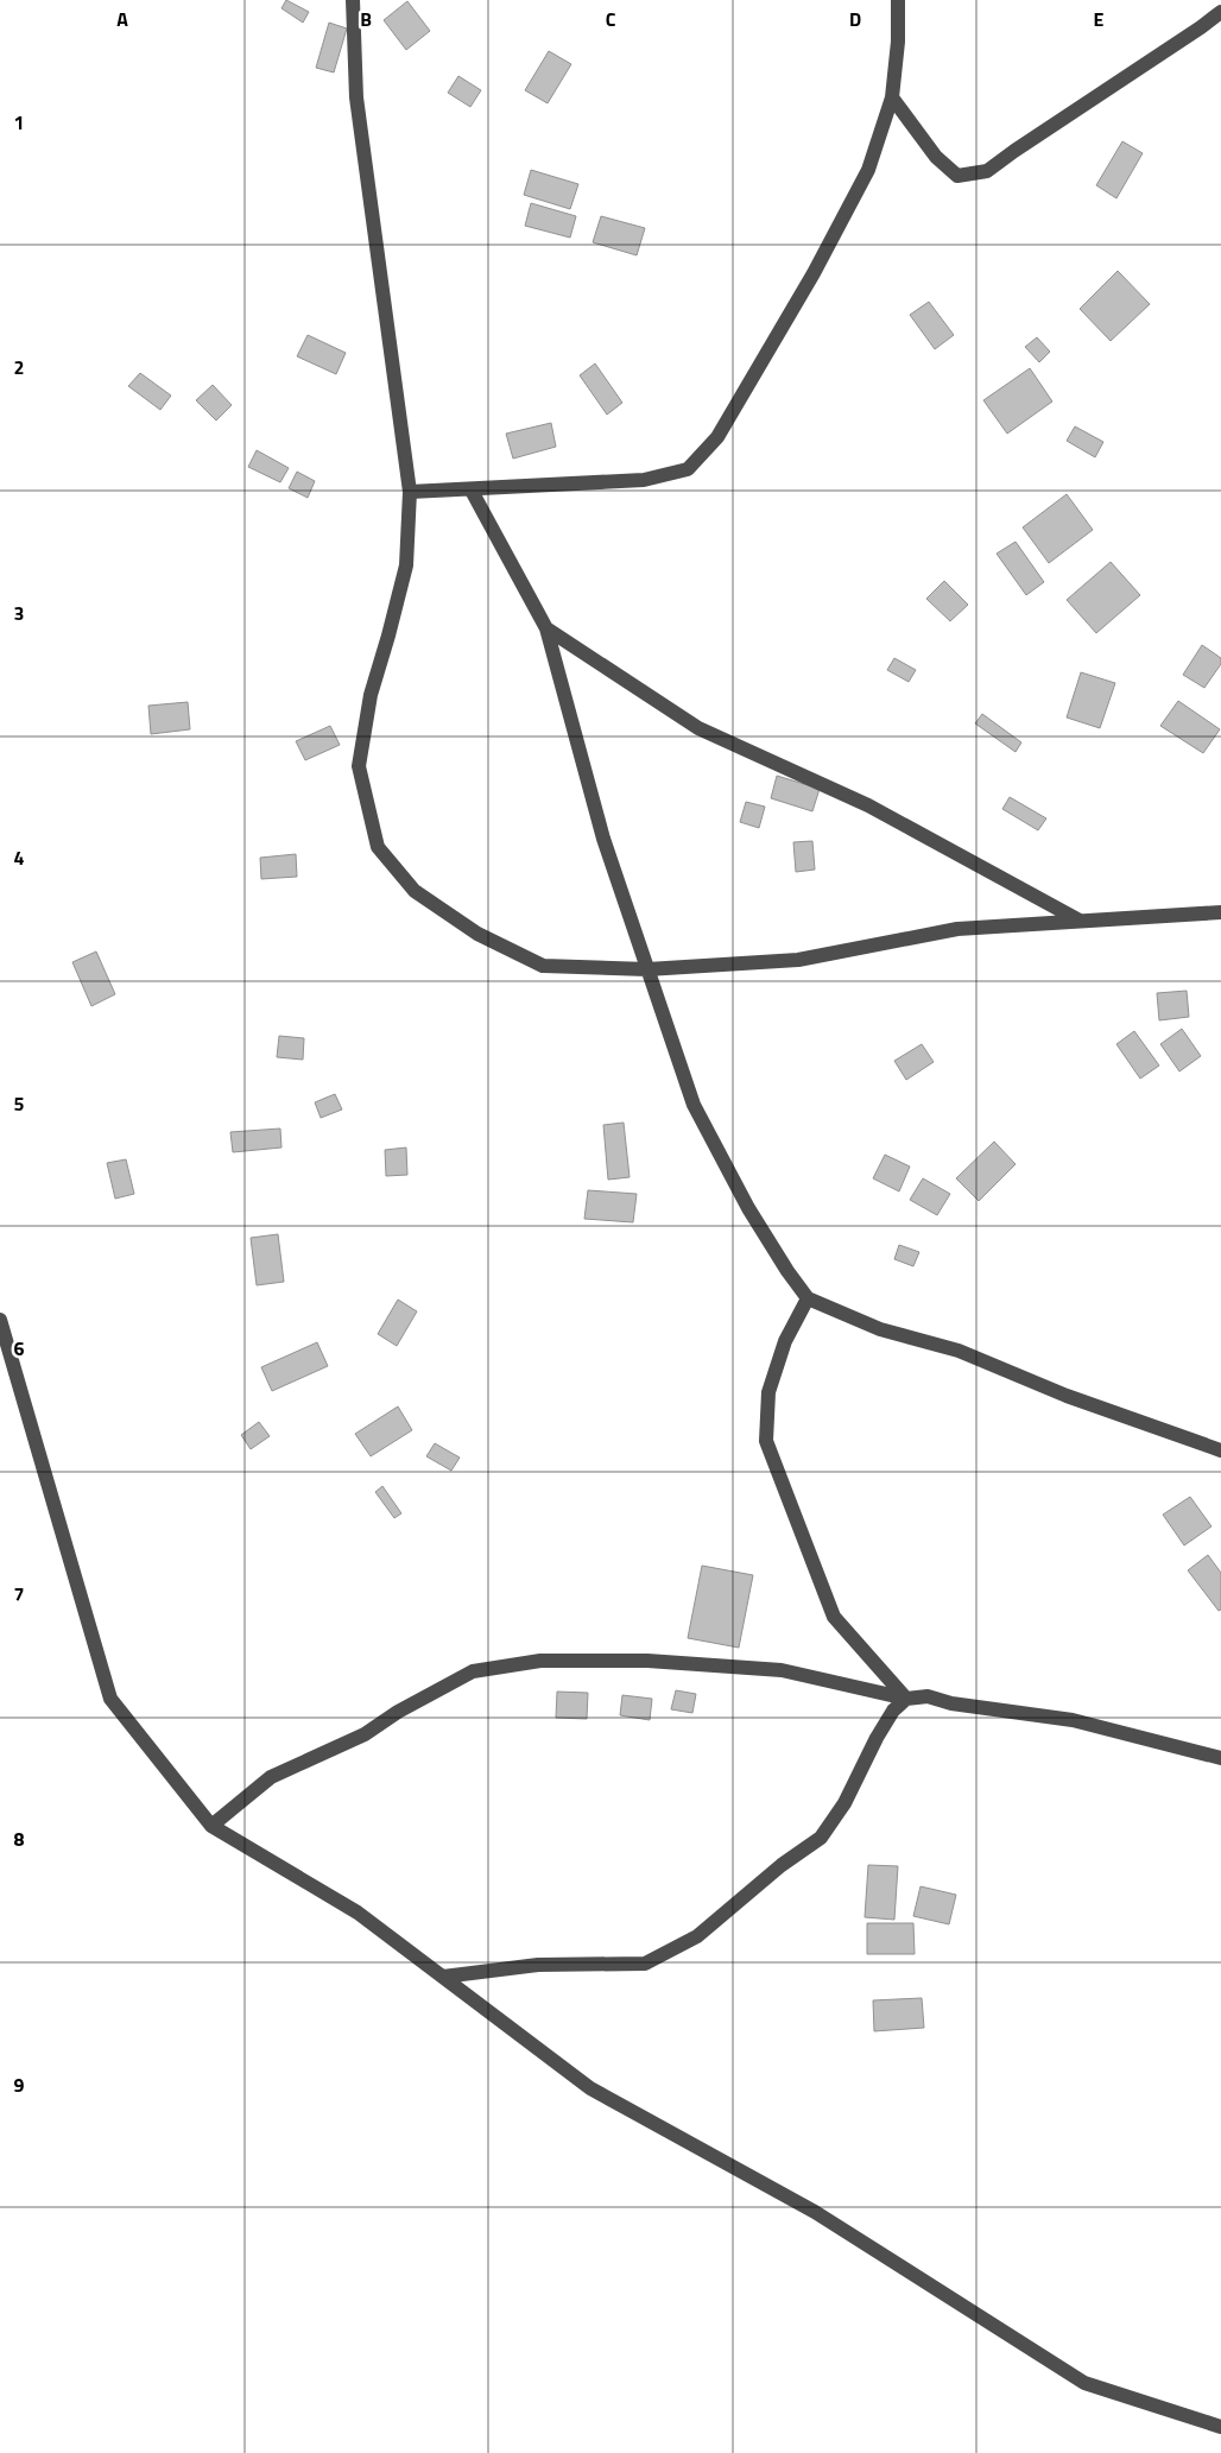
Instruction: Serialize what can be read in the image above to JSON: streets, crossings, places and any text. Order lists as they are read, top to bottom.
{
  "grid": {
    "columns": [
      "A",
      "B",
      "C",
      "D",
      "E"
    ],
    "rows": [
      "1",
      "2",
      "3",
      "4",
      "5",
      "6",
      "7",
      "8",
      "9"
    ]
  }
}
